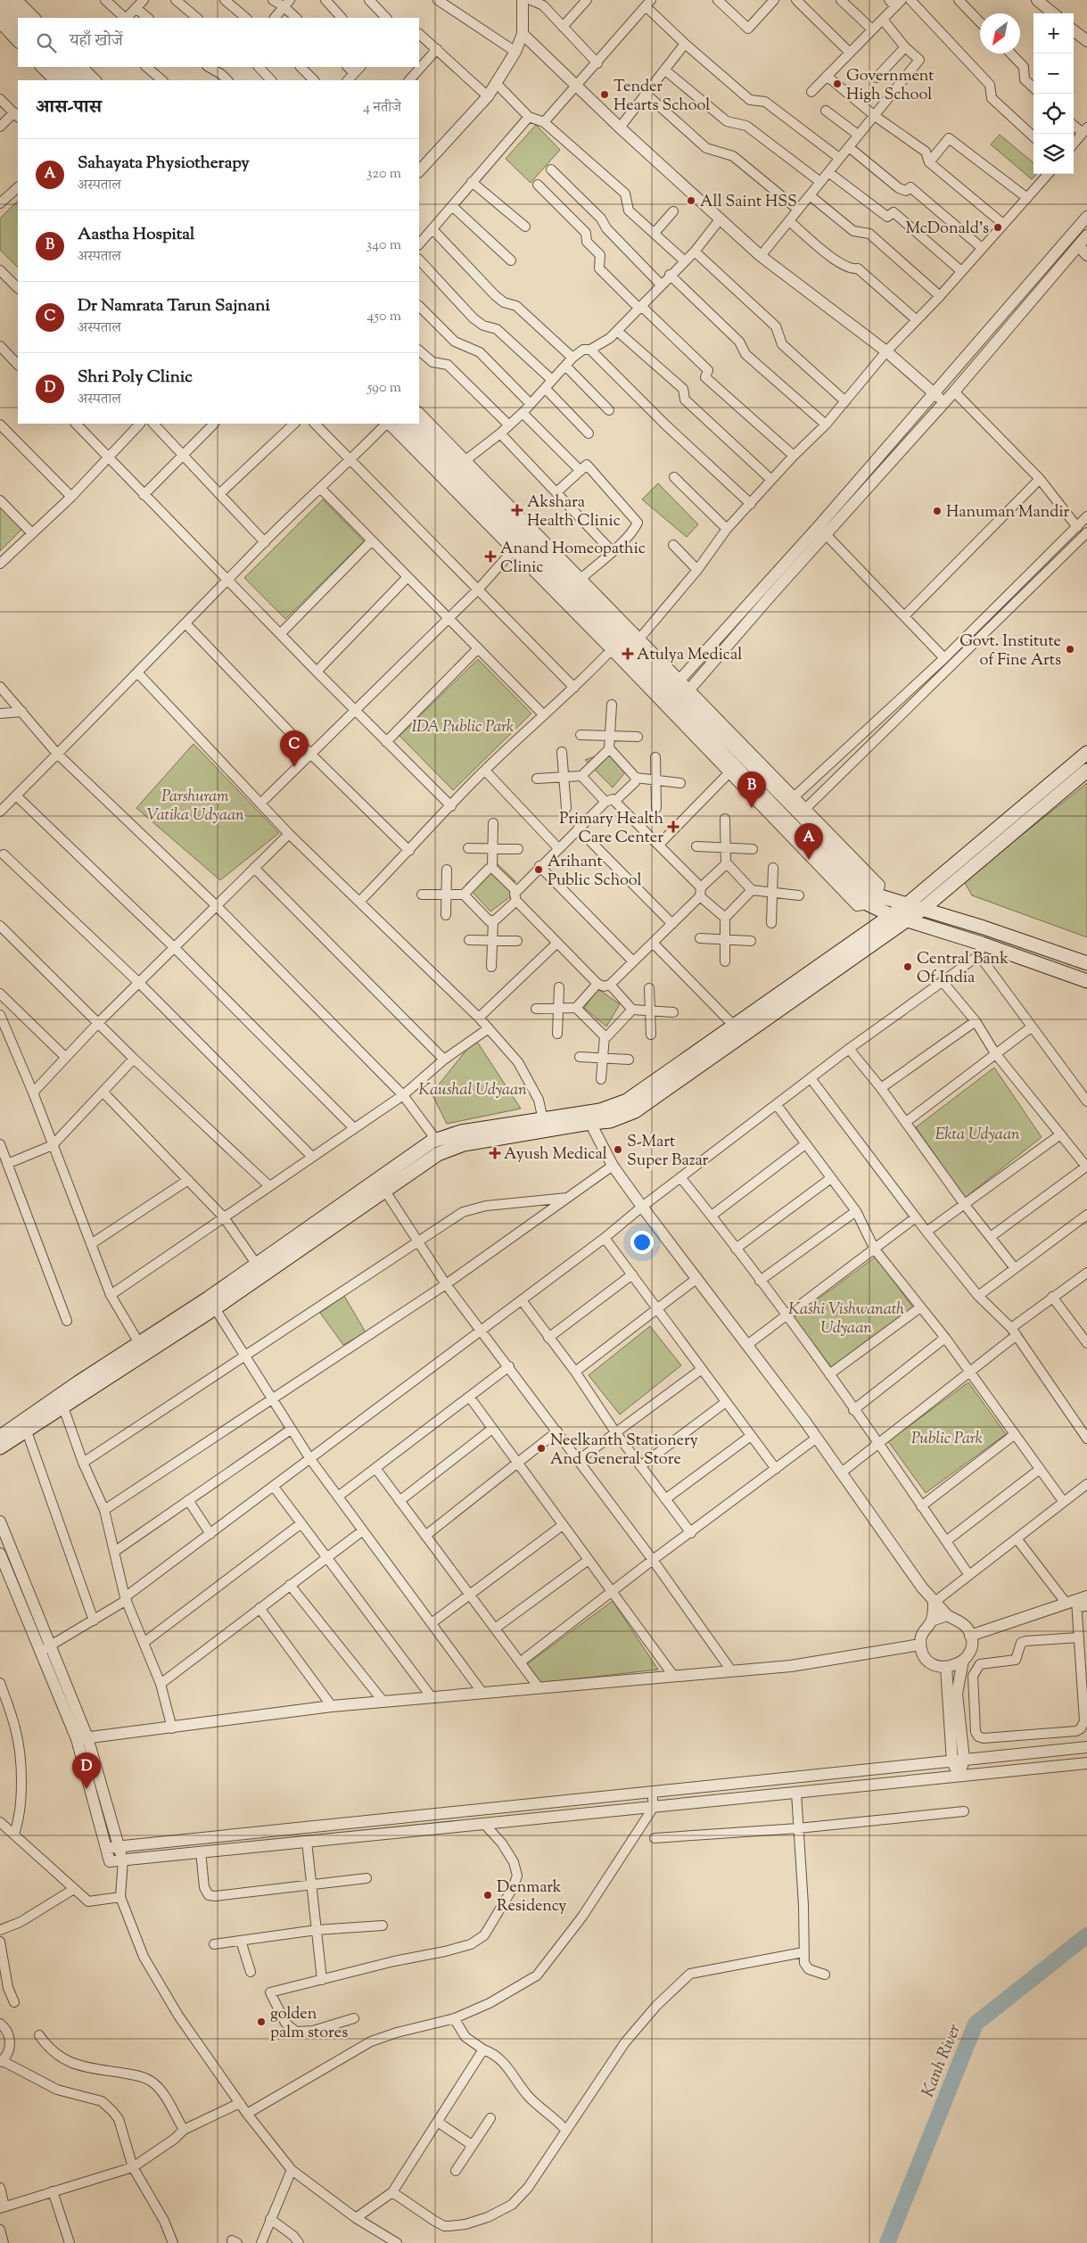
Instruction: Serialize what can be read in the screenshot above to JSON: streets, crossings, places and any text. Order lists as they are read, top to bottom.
{
  "water": ["Kanh River"],
  "parks": [
    "IDA Public Park",
    "Parshuram Vatika Udyaan",
    "Kaushal Udyaan",
    "Ekta Udyaan",
    "Kashi Vishwanath Udyaan",
    "Public Park"
  ],
  "places": {
    "other": [
      "Government High School",
      "Tender Hearts School",
      "All Saint HSS",
      "McDonald's",
      "Hanuman Mandir",
      "Govt. Institute of Fine Arts",
      "Arihant Public School",
      "Central Bank Of India",
      "S-Mart Super Bazar",
      "Neelkanth Stationery And General Store",
      "Denmark Residency",
      "golden palm stores"
    ],
    "health": [
      "Akshara Health Clinic",
      "Anand Homeopathic Clinic",
      "Atulya Medical",
      "Primary Health Care Center",
      "Ayush Medical"
    ]
  },
  "north": "bottom left",
  "page": {
    "map_buttons": ["+", "−"],
    "search": "यहाँ खोजें",
    "heading": ["आस-पास", "4 नतीजे"],
    "list": [
      {
        "mark": "A",
        "name": "Sahayata Physiotherapy",
        "note": "अस्पताल",
        "value": "320 m"
      },
      {
        "mark": "B",
        "name": "Aastha Hospital",
        "note": "अस्पताल",
        "value": "340 m"
      },
      {
        "mark": "C",
        "name": "Dr Namrata Tarun Sajnani",
        "note": "अस्पताल",
        "value": "450 m"
      },
      {
        "mark": "D",
        "name": "Shri Poly Clinic",
        "note": "अस्पताल",
        "value": "590 m"
      }
    ],
    "pins": [
      "C",
      "B",
      "A",
      "D"
    ]
  }
}
